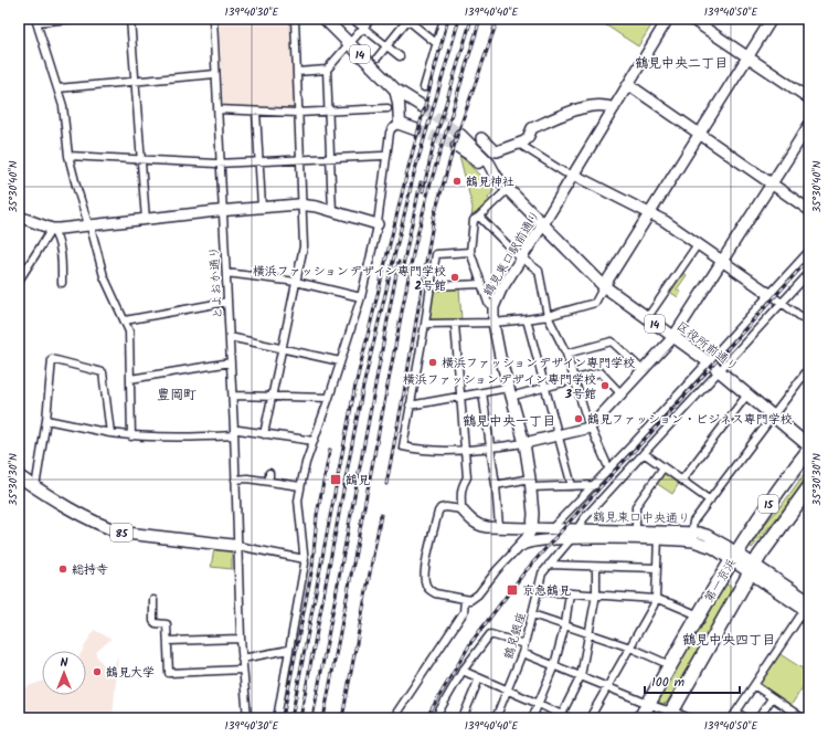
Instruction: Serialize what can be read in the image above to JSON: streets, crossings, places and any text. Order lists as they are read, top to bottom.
{
  "streets": {
    "highway": ["15", "第一京浜"],
    "main road": ["14", "区役所前通り", "85"],
    "street": [
      "鶴見東口駅前通り",
      "とよおか通り",
      "鶴見東口中央通り",
      "鶴見銀座"
    ]
  },
  "crossings": [
    ["鶴見東口駅前通り", "区役所前通り"],
    ["鶴見東口駅前通り", "鶴見東口中央通り"],
    ["とよおか通り", "85"],
    ["区役所前通り", "第一京浜"],
    ["区役所前通り", "鶴見銀座"],
    ["鶴見東口中央通り", "第一京浜"],
    ["鶴見東口中央通り", "鶴見銀座"]
  ],
  "districts": [
    "鶴見中央二丁目",
    "豊岡町",
    "鶴見中央一丁目",
    "鶴見中央四丁目"
  ],
  "places": {
    "other": [
      "鶴見神社",
      "横浜ファッションデザイン専門学校 2号館",
      "横浜ファッションデザイン専門学校",
      "横浜ファッションデザイン専門学校 3号館",
      "鶴見ファッション・ビジネス専門学校",
      "総持寺",
      "鶴見大学"
    ],
    "transit": ["鶴見", "京急鶴見"]
  },
  "scale_bar": "100 m",
  "north": "top",
  "coordinates": [
    "139°40'30\"E",
    "139°40'40\"E",
    "139°40'50\"E",
    "35°30'40\"N",
    "35°30'30\"N"
  ]
}
